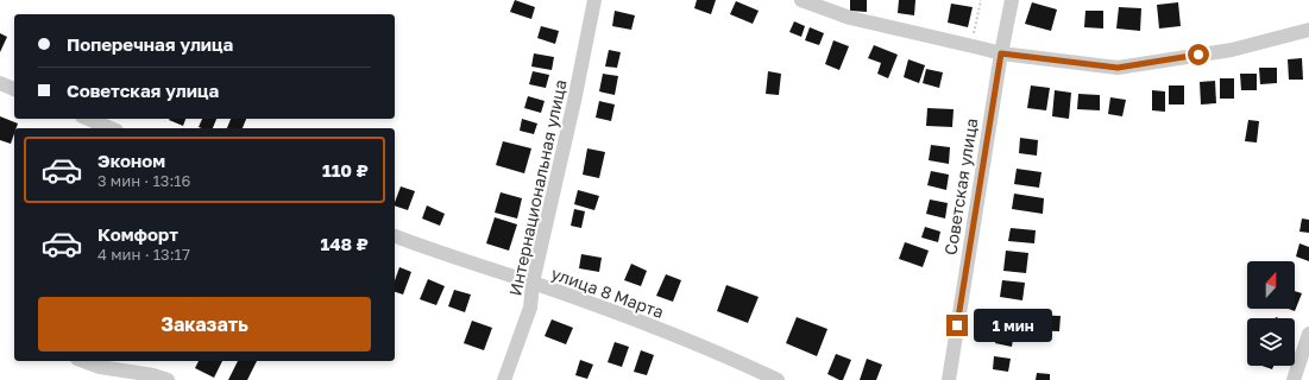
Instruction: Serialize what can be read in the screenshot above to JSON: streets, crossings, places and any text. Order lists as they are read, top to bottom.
{
  "streets": {
    "street": ["Советская улица", "Интернациональная улица", "улица 8 Марта"]
  },
  "crossings": [
    ["Интернациональная улица", "улица 8 Марта"]
  ],
  "north": "top",
  "page": {
    "banner": ["Поперечная улица", "Советская улица"],
    "list": [
      {
        "name": "Эконом",
        "note": "3 мин · 13:16",
        "value": "110 ₽"
      },
      {
        "name": "Комфорт",
        "note": "4 мин · 13:17",
        "value": "148 ₽"
      }
    ],
    "buttons": "Заказать",
    "bubble": "1 мин"
  }
}
